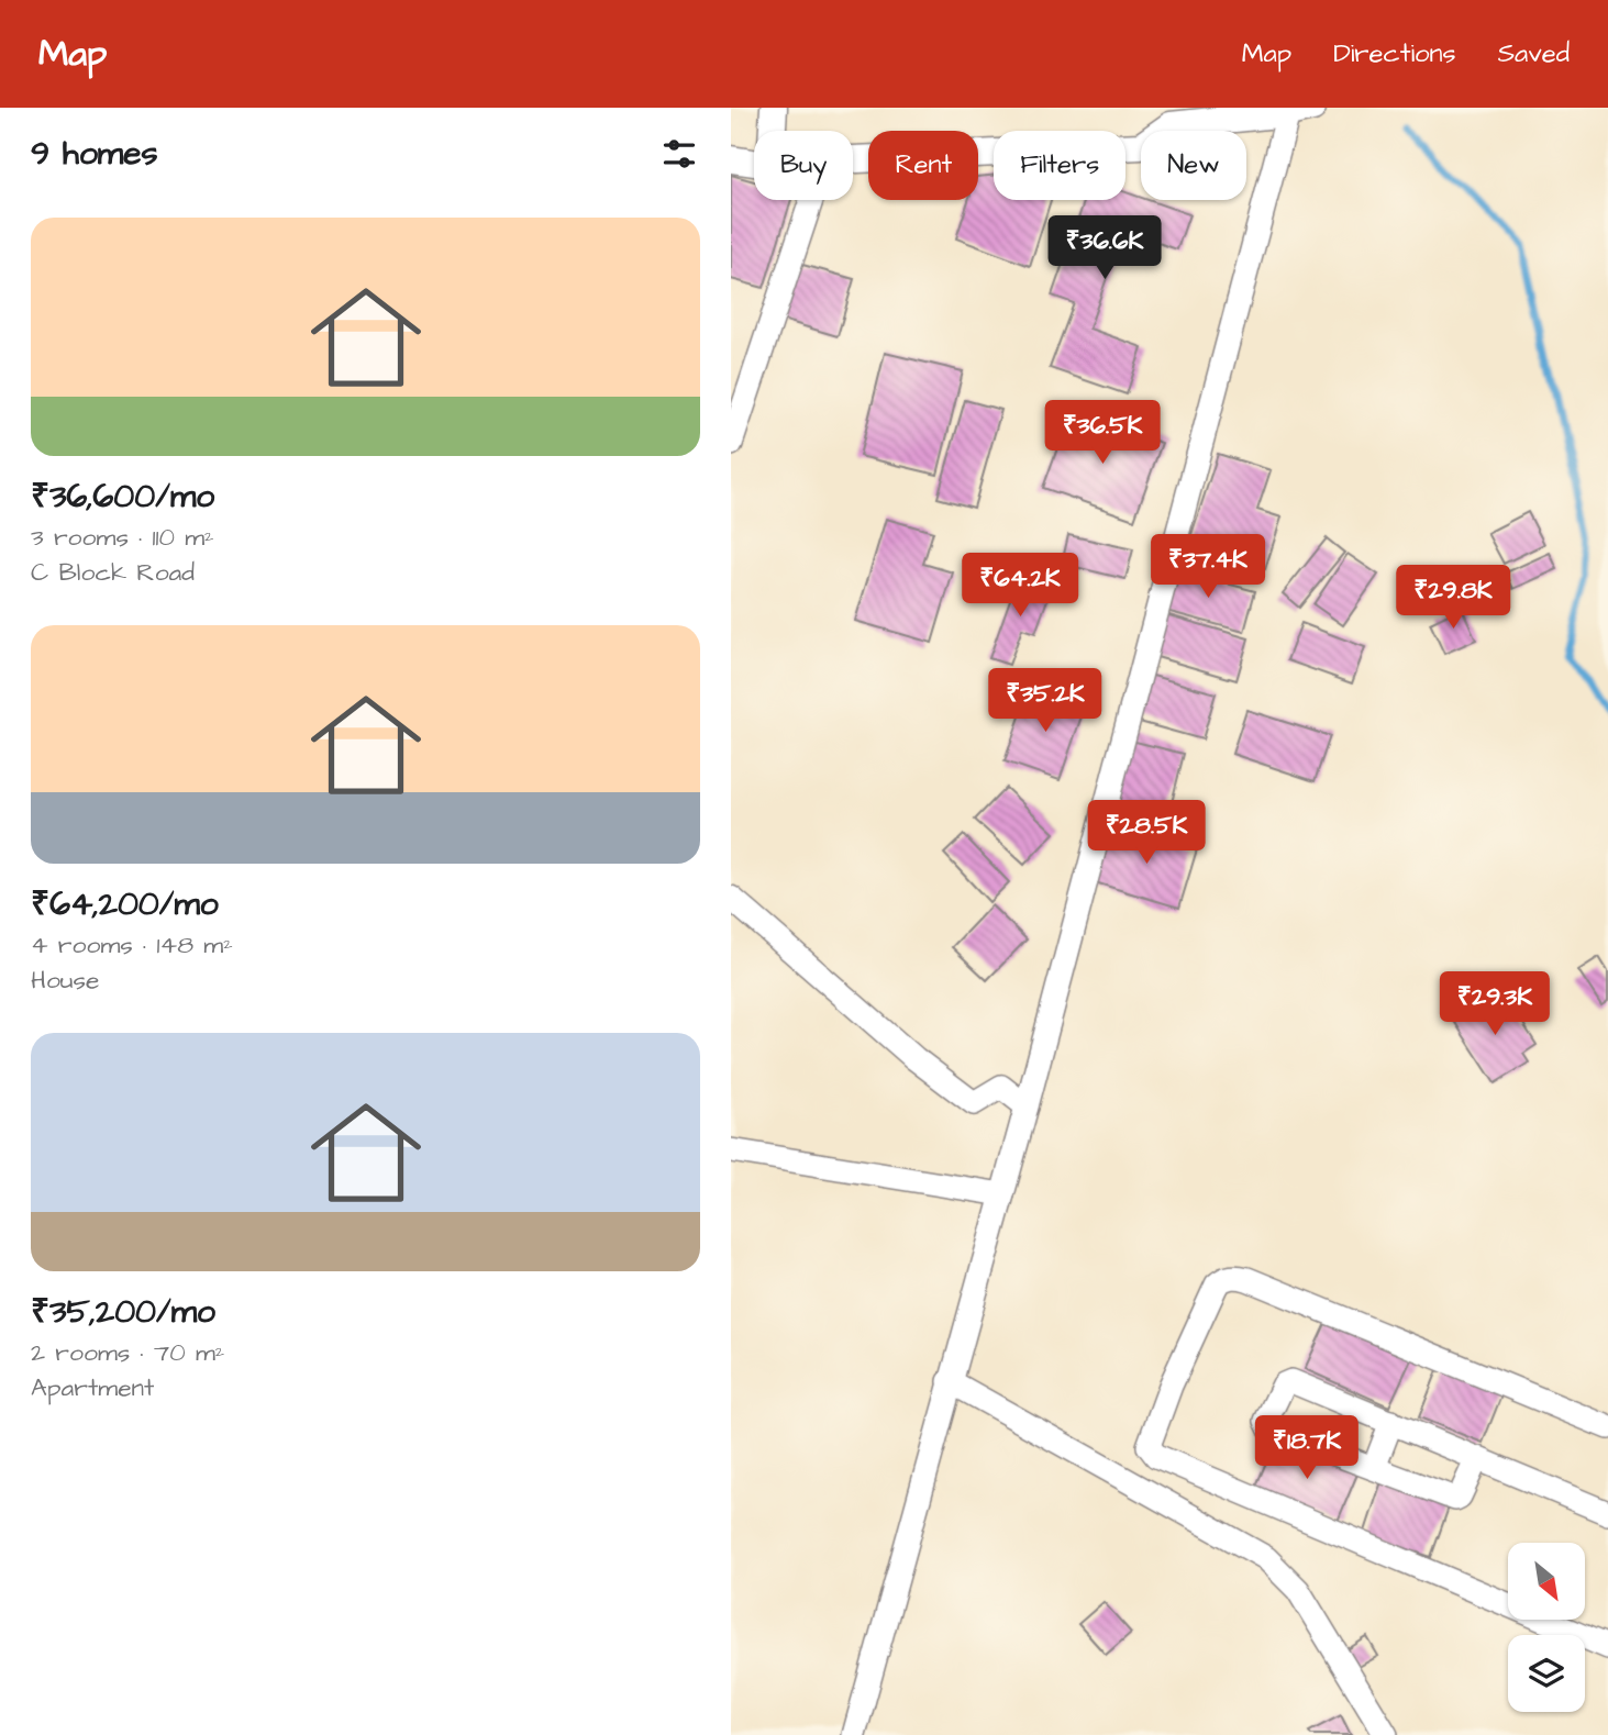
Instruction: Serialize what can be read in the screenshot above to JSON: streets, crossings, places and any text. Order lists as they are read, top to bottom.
{
  "north": "bottom right",
  "page": {
    "header": "Map",
    "nav": ["Map", "Directions", "Saved"],
    "heading": "9 homes",
    "chip": [
      "Buy",
      "Rent",
      "Filters",
      "New"
    ],
    "list": [
      {
        "name": "₹36,600/mo",
        "note": "3 rooms · 110 m² · C Block Road"
      },
      {
        "name": "₹64,200/mo",
        "note": "4 rooms · 148 m² · House"
      },
      {
        "name": "₹35,200/mo",
        "note": "2 rooms · 70 m² · Apartment"
      }
    ],
    "price": [
      "₹36.6K",
      "₹36.5K",
      "₹37.4K",
      "₹64.2K",
      "₹29.8K",
      "₹35.2K",
      "₹28.5K",
      "₹29.3K",
      "₹18.7K"
    ]
  }
}
